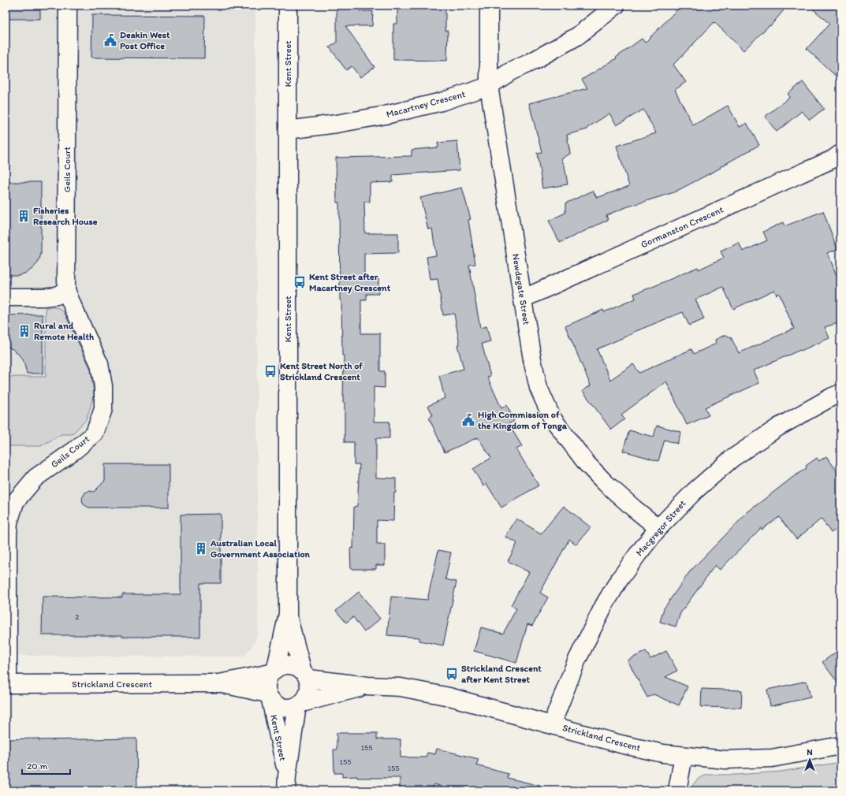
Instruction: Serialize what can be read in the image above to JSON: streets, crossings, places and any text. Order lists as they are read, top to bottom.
{
  "streets": {
    "street": [
      "Kent Street",
      "Macartney Crescent",
      "Geils Court",
      "Gormanston Crescent",
      "Newdegate Street",
      "Macgregor Street",
      "Strickland Crescent"
    ]
  },
  "crossings": [
    ["Kent Street", "Macartney Crescent"],
    ["Kent Street", "Strickland Crescent"],
    ["Macartney Crescent", "Newdegate Street"],
    ["Geils Court", "Strickland Crescent"],
    ["Gormanston Crescent", "Newdegate Street"],
    ["Newdegate Street", "Macgregor Street"],
    ["Macgregor Street", "Strickland Crescent"]
  ],
  "places": {
    "public building": ["Deakin West Post Office", "High Commission of the Kingdom of Tonga"],
    "building": ["Fisheries Research House", "Rural and Remote Health", "Australian Local Government Association"],
    "bus stop": ["Kent Street after Macartney Crescent", "Kent Street North of Strickland Crescent", "Strickland Crescent after Kent Street"]
  },
  "house_numbers": [
    "2",
    "155",
    "155",
    "155"
  ],
  "scale_bar": "20 m",
  "north": "top"
}
